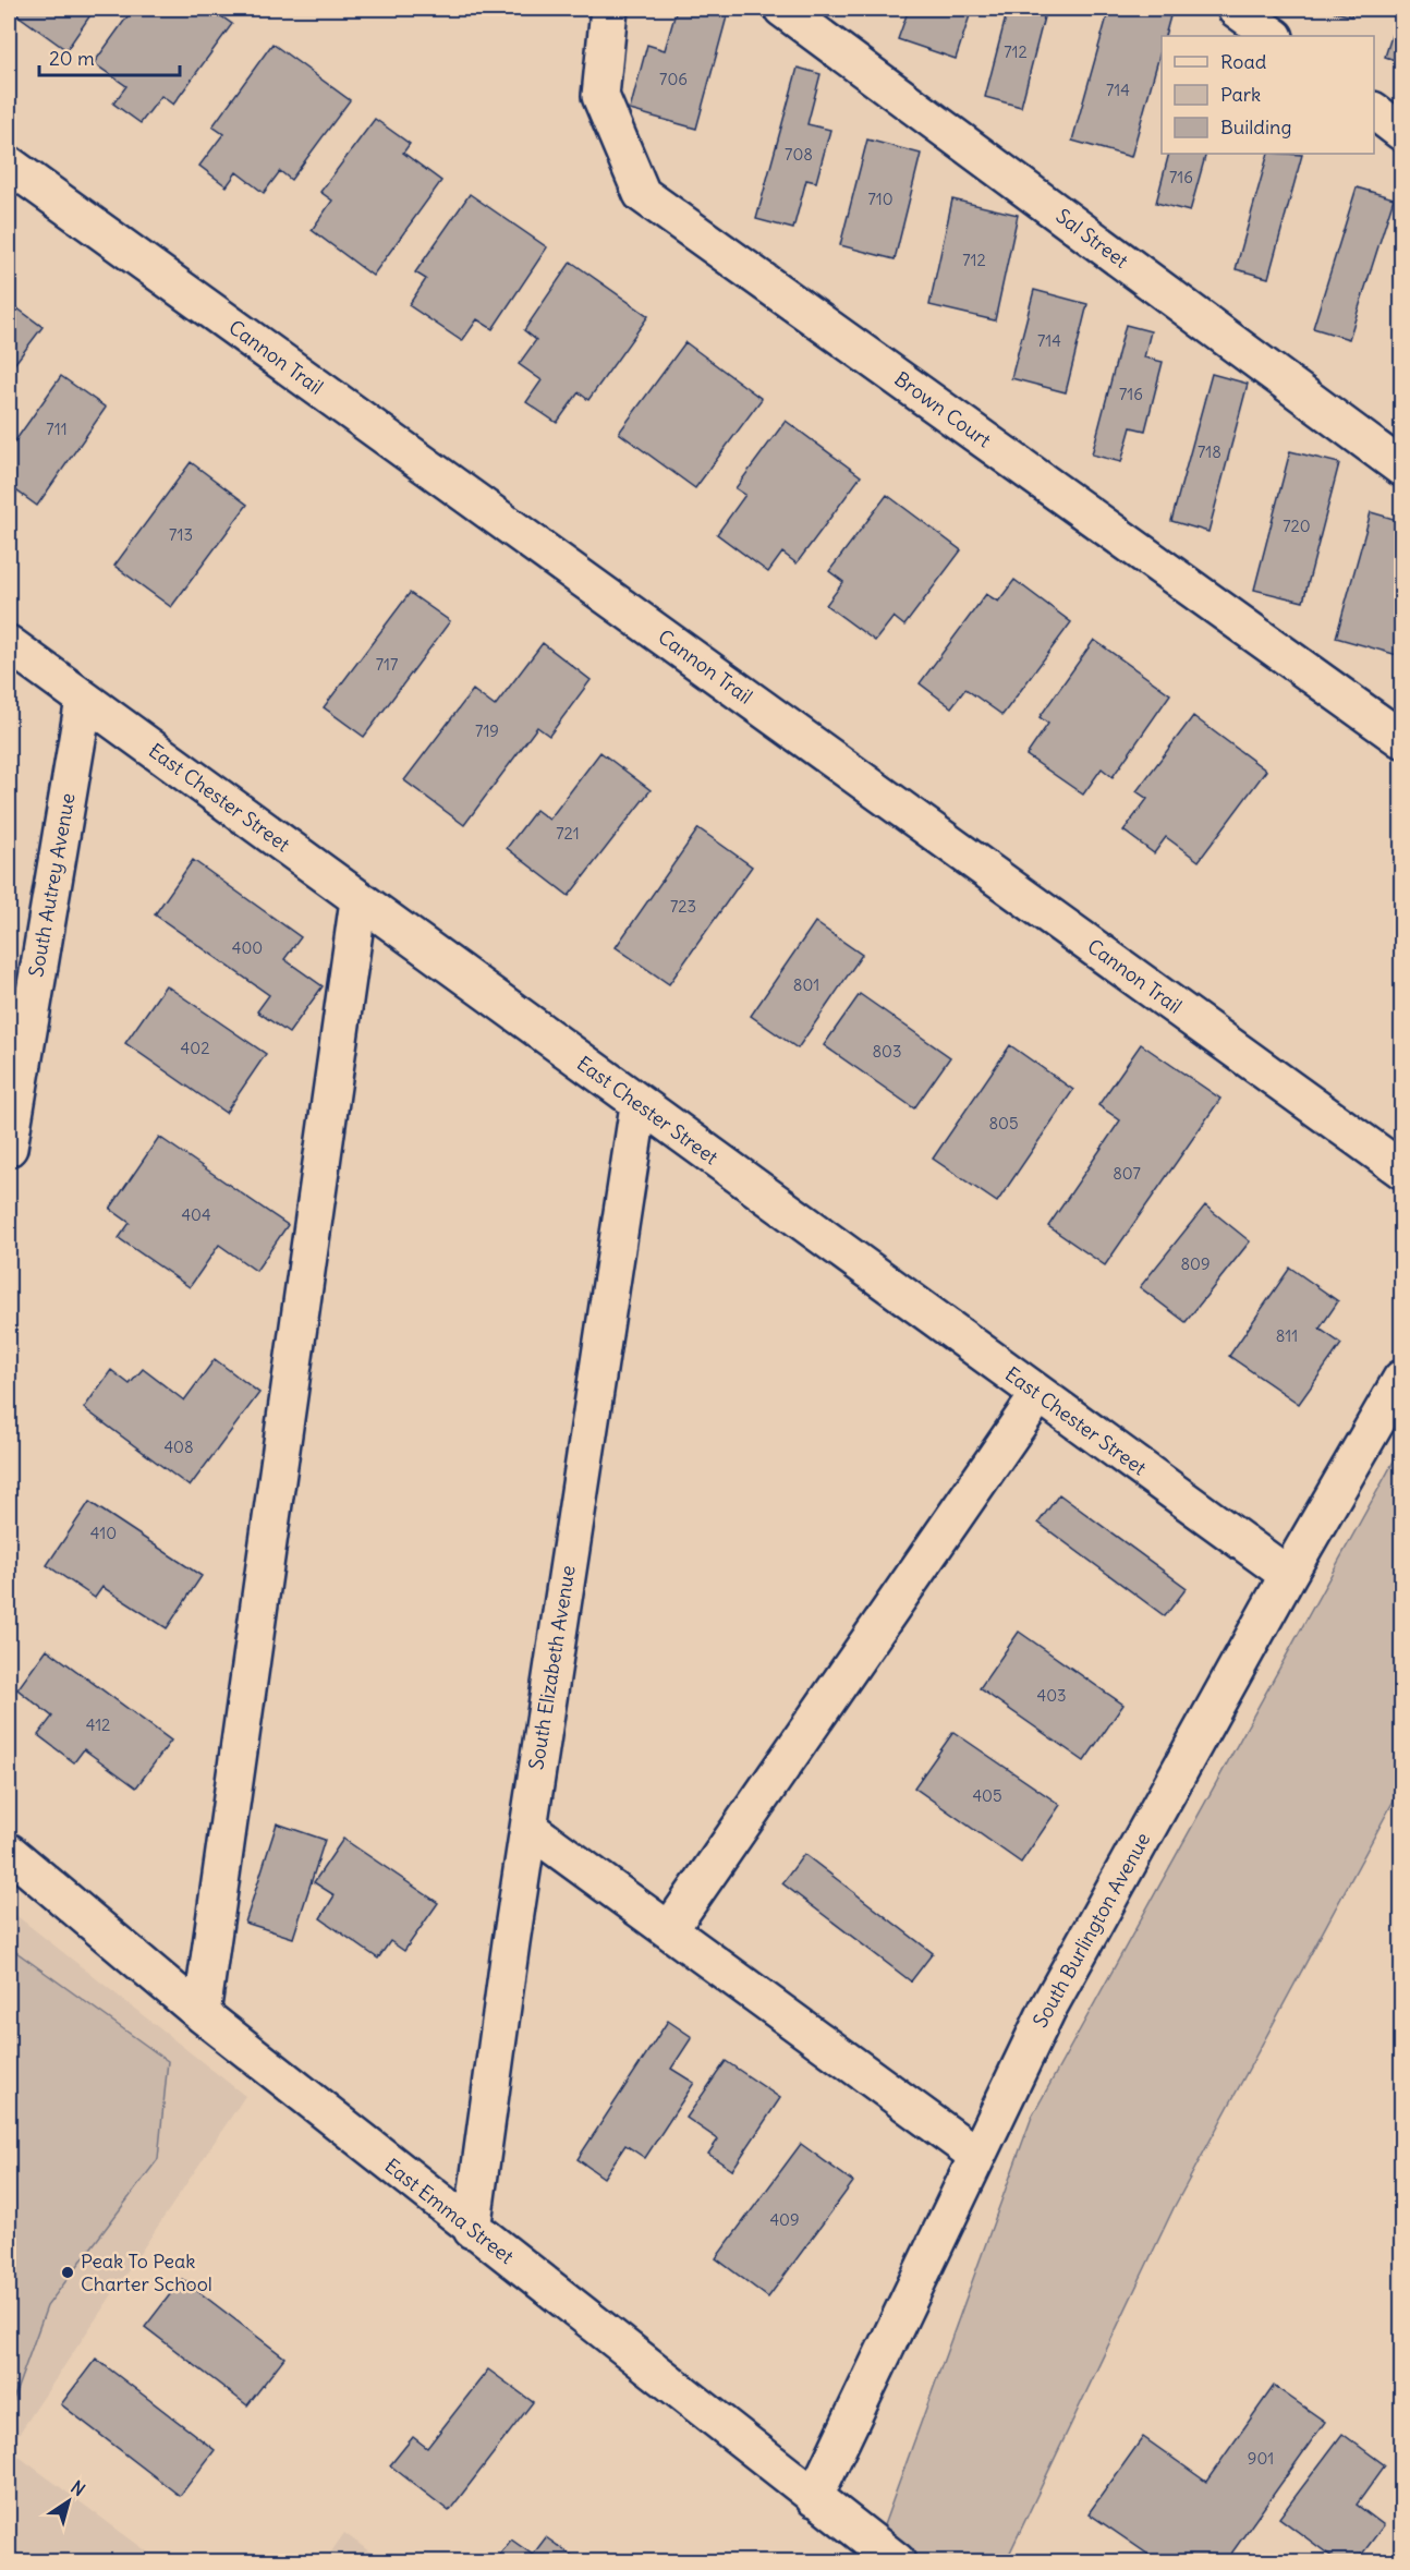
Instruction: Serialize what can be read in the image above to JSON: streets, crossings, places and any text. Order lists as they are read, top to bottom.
{
  "streets": {
    "street": [
      "Sal Street",
      "Cannon Trail",
      "Brown Court",
      "East Chester Street",
      "South Autrey Avenue",
      "South Elizabeth Avenue",
      "South Burlington Avenue",
      "East Emma Street"
    ]
  },
  "crossings": [
    ["East Chester Street", "South Autrey Avenue"],
    ["East Chester Street", "South Elizabeth Avenue"],
    ["East Chester Street", "South Burlington Avenue"],
    ["South Elizabeth Avenue", "East Emma Street"],
    ["South Burlington Avenue", "East Emma Street"]
  ],
  "places": ["Peak To Peak Charter School"],
  "house_numbers": [
    "712",
    "706",
    "714",
    "708",
    "716",
    "710",
    "712",
    "714",
    "716",
    "711",
    "718",
    "720",
    "713",
    "717",
    "719",
    "721",
    "723",
    "400",
    "801",
    "402",
    "803",
    "805",
    "807",
    "404",
    "809",
    "811",
    "408",
    "410",
    "403",
    "412",
    "405",
    "409",
    "901"
  ],
  "legend": ["Road", "Park", "Building"],
  "scale_bar": "20 m",
  "north": "top right"
}
